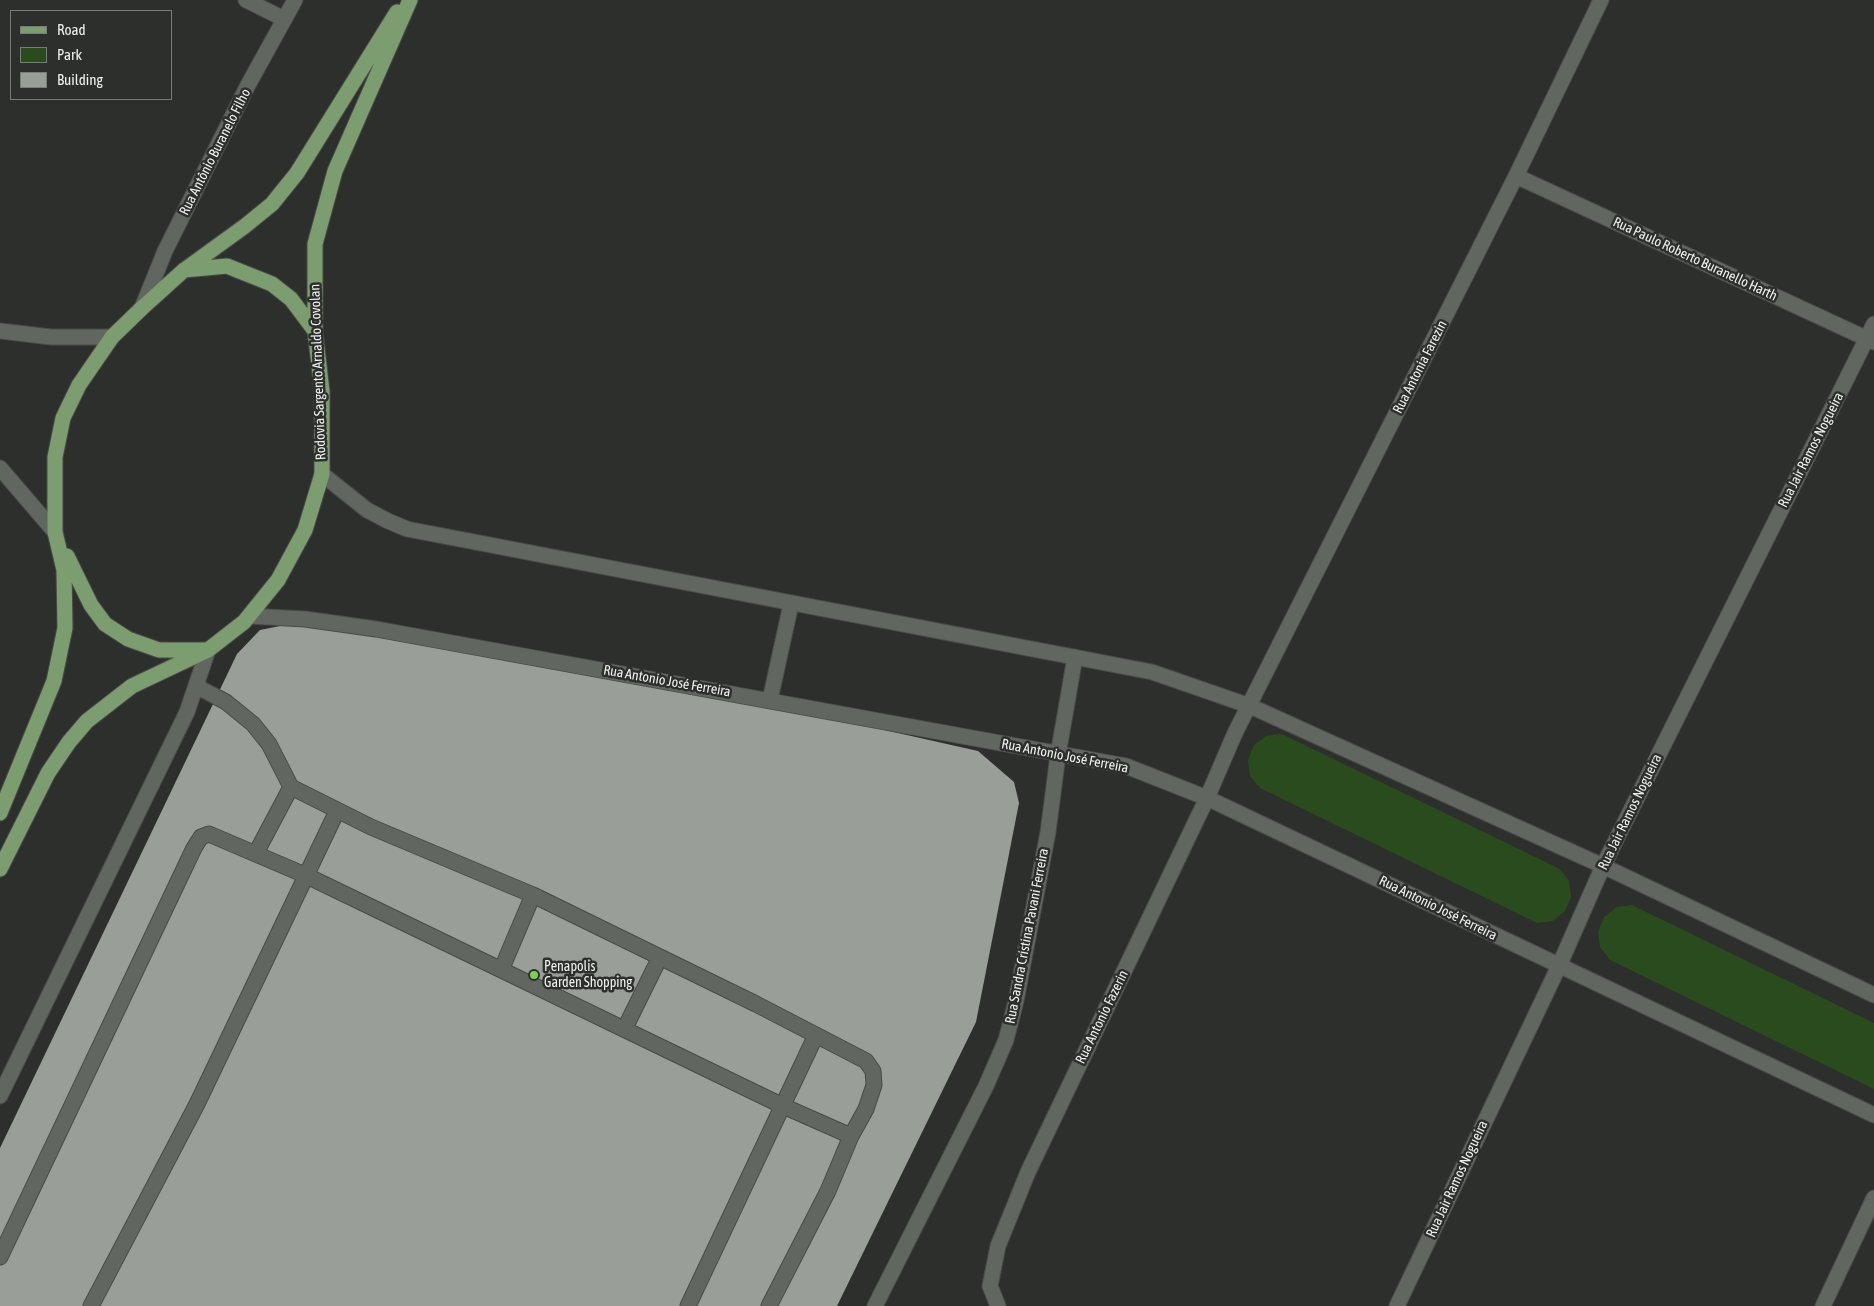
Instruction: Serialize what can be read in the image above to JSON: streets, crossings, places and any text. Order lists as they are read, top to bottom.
{
  "streets": {
    "main road": ["Rodovia Sargento Arnaldo Covolan"],
    "street": [
      "Rua Antônio Buranelo Filho",
      "Rua Paulo Roberto Buranello Harth",
      "Rua Antonia Farezin",
      "Rua Jair Ramos Nogueira",
      "Rua Antonio José Ferreira",
      "Rua Sandra Cristina Pavani Ferreira",
      "Rua Antonio Fazerin"
    ]
  },
  "crossings": [
    ["Rua Paulo Roberto Buranello Harth", "Rua Antonia Farezin"],
    ["Rua Paulo Roberto Buranello Harth", "Rua Jair Ramos Nogueira"],
    ["Rua Antonia Farezin", "Rua Antonio Fazerin"],
    ["Rodovia Sargento Arnaldo Covolan", "Rua Antonio José Ferreira"],
    ["Rua Jair Ramos Nogueira", "Rua Antonio José Ferreira"],
    ["Rua Antonio José Ferreira", "Rua Sandra Cristina Pavani Ferreira"],
    ["Rua Antonio José Ferreira", "Rua Antonio Fazerin"]
  ],
  "places": ["Penapolis Garden Shopping"],
  "legend": ["Road", "Park", "Building"]
}
